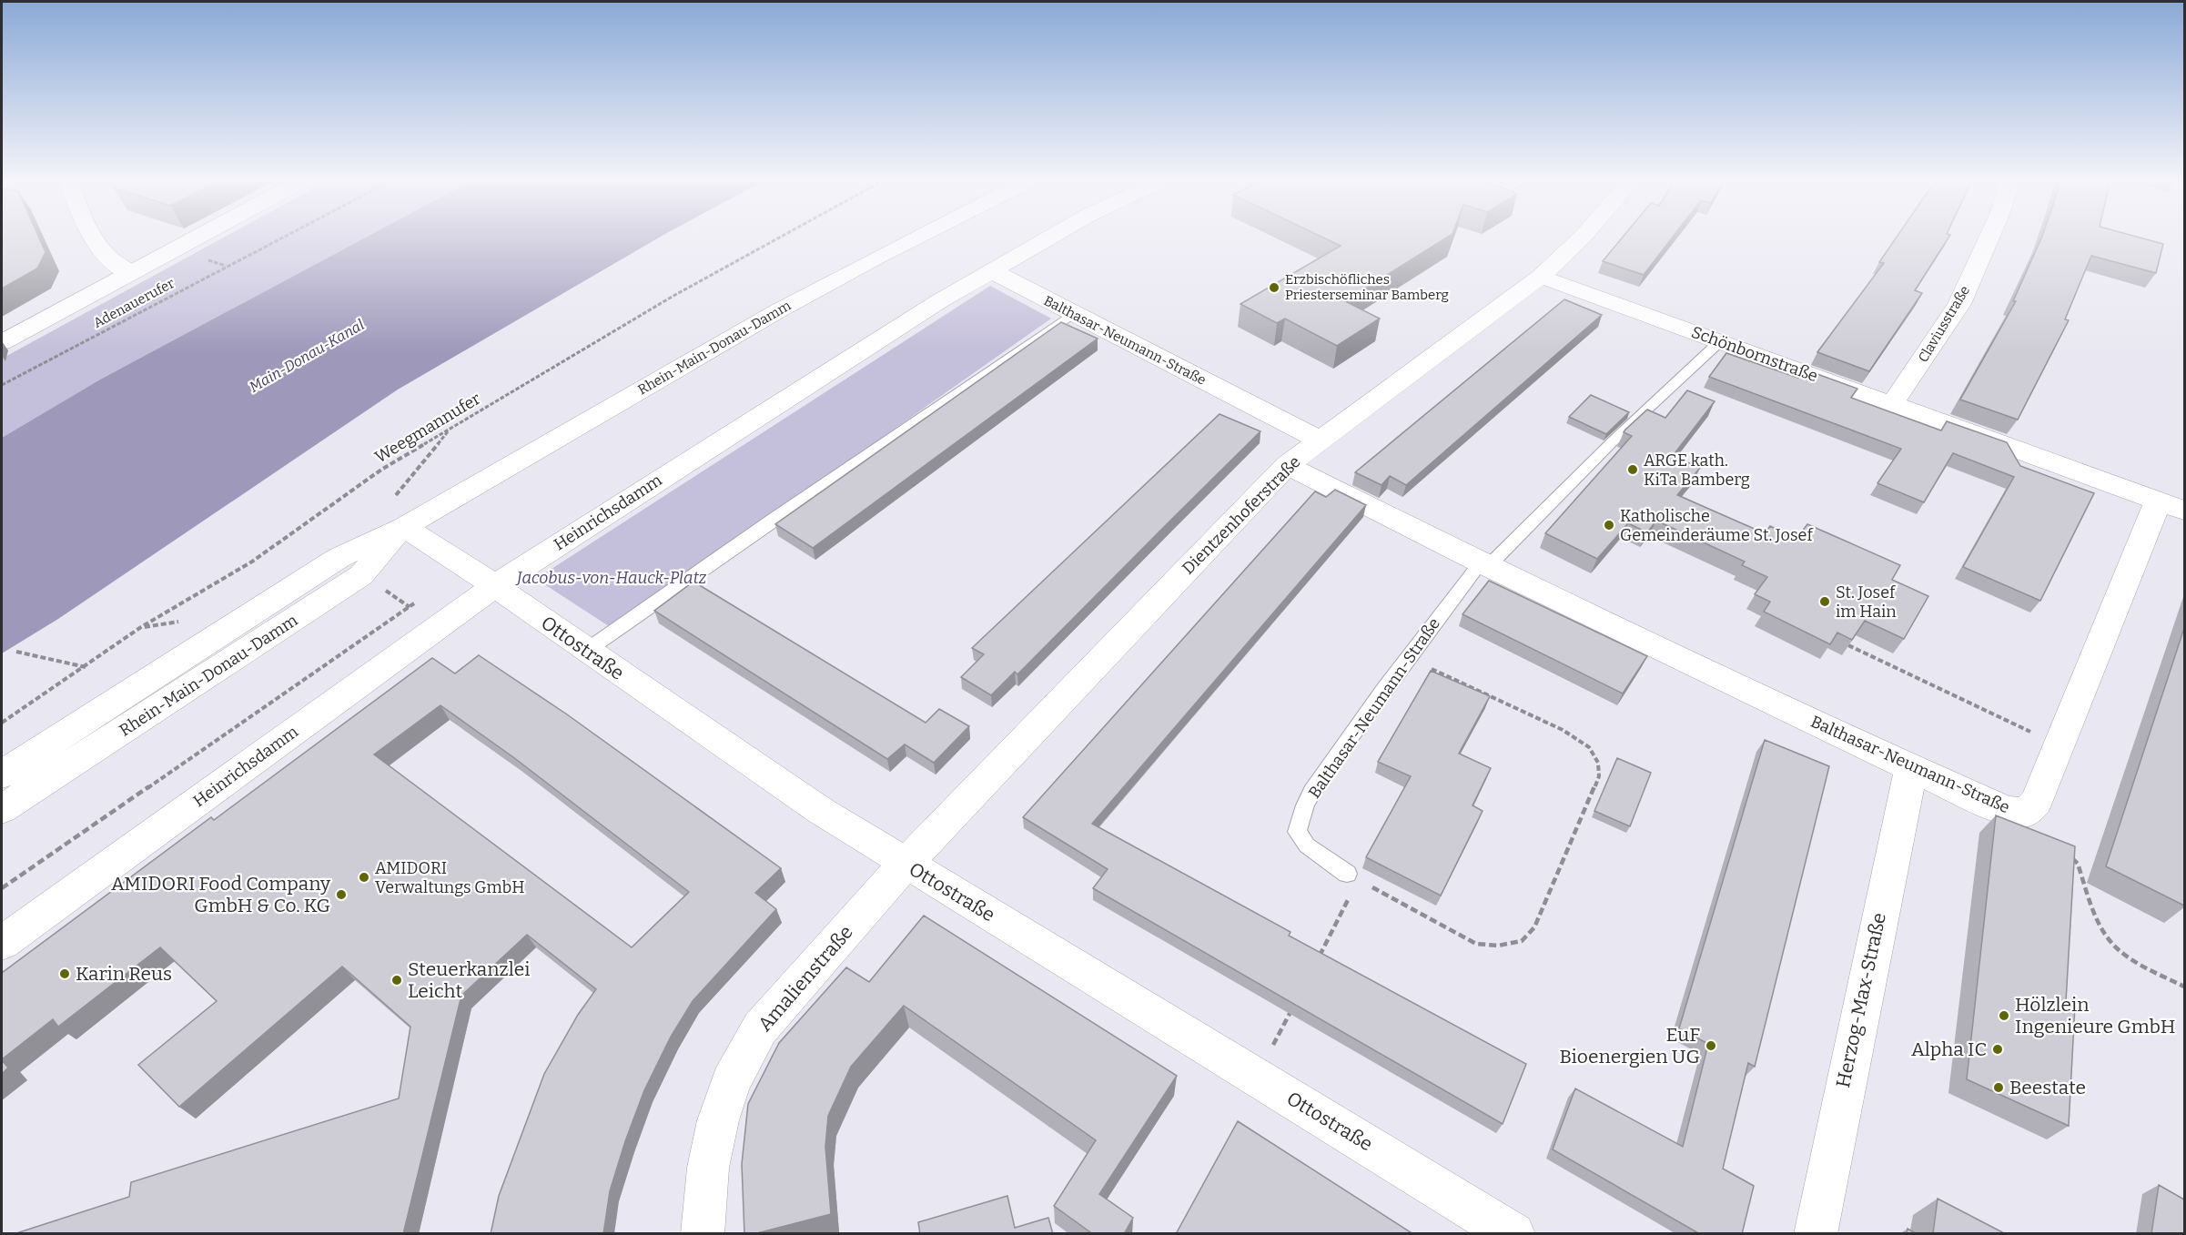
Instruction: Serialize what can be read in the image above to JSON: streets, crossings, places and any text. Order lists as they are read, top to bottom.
{
  "streets": {
    "street": [
      "Claviusstraße",
      "Balthasar-Neumann-Straße",
      "Rhein-Main-Donau-Damm",
      "Schönbornstraße",
      "Heinrichsdamm",
      "Dientzenhoferstraße",
      "Ottostraße",
      "Amalienstraße",
      "Herzog-Max-Straße"
    ],
    "path": ["Adenauerufer", "Weegmannufer"]
  },
  "crossings": [
    ["Claviusstraße", "Schönbornstraße"],
    ["Balthasar-Neumann-Straße", "Schönbornstraße"],
    ["Balthasar-Neumann-Straße", "Heinrichsdamm"],
    ["Balthasar-Neumann-Straße", "Dientzenhoferstraße"],
    ["Balthasar-Neumann-Straße", "Herzog-Max-Straße"],
    ["Rhein-Main-Donau-Damm", "Ottostraße"],
    ["Schönbornstraße", "Dientzenhoferstraße"],
    ["Heinrichsdamm", "Ottostraße"],
    ["Dientzenhoferstraße", "Ottostraße"],
    ["Dientzenhoferstraße", "Amalienstraße"],
    ["Ottostraße", "Amalienstraße"]
  ],
  "water": ["Main-Donau-Kanal"],
  "parks": ["Jacobus-von-Hauck-Platz"],
  "places": [
    "Erzbischöfliches Priesterseminar Bamberg",
    "ARGE kath. KiTa Bamberg",
    "Katholische Gemeinderäume St. Josef",
    "St. Josef im Hain",
    "AMIDORI Verwaltungs GmbH",
    "AMIDORI Food Company GmbH & Co. KG",
    "Karin Reus",
    "Steuerkanzlei Leicht",
    "Hölzlein Ingenieure GmbH",
    "EuF Bioenergien UG",
    "Alpha IC",
    "Beestate"
  ]
}
